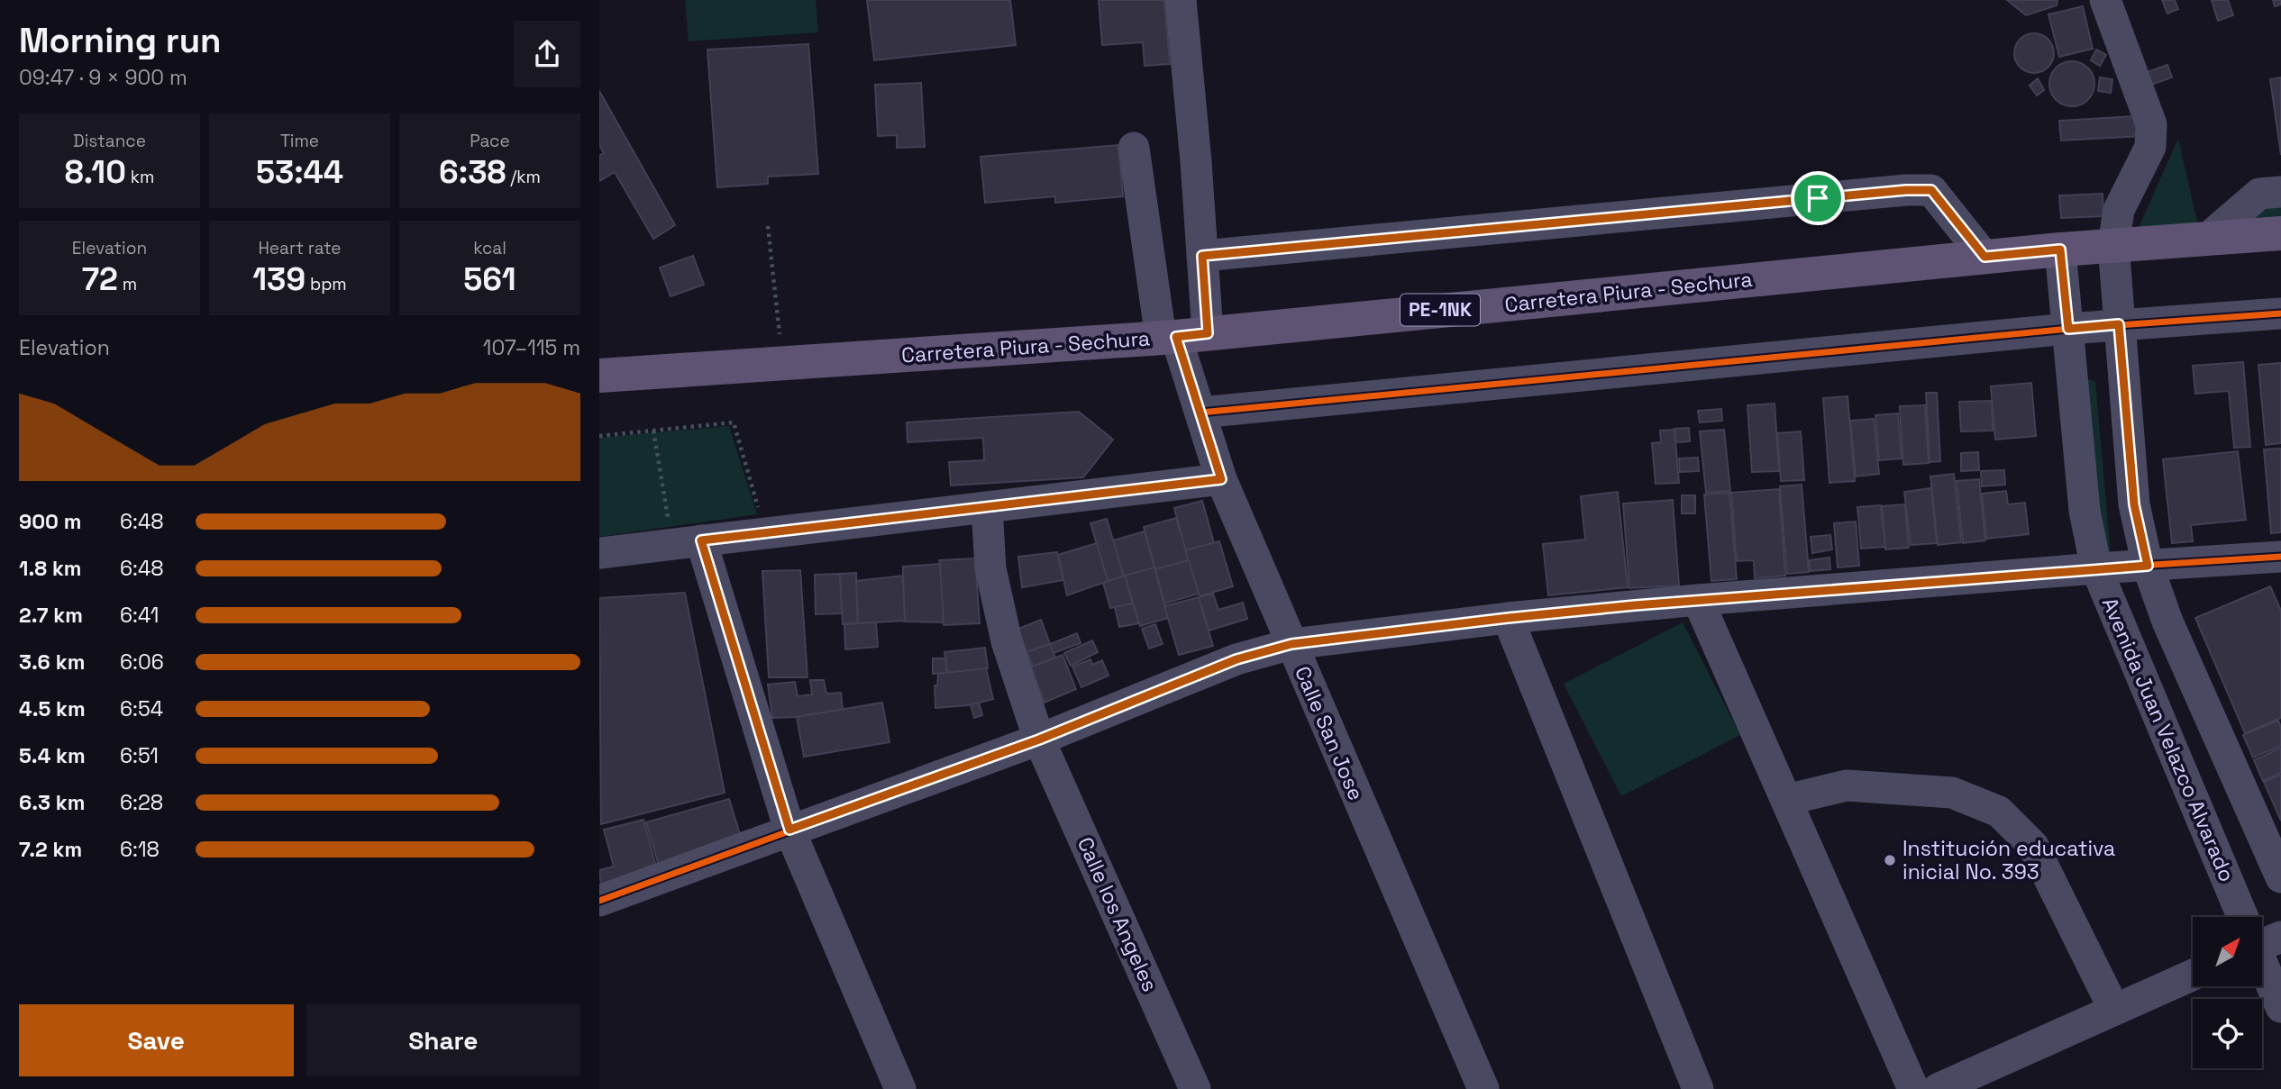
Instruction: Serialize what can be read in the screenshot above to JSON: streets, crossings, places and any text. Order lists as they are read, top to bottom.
{
  "streets": {
    "main road": ["Carretera Piura - Sechura", "PE-1NK"],
    "street": ["Calle San Jose", "Avenida Juan Velazco Alvarado", "Calle los Angeles"]
  },
  "crossings": [
    ["Carretera Piura - Sechura", "Calle San Jose"],
    ["Carretera Piura - Sechura", "Avenida Juan Velazco Alvarado"]
  ],
  "places": ["Institución educativa inicial No. 393"],
  "north": "top right",
  "page": {
    "heading": ["Morning run", "09:47 · 9 × 900 m"],
    "stats": [
      ["Distance", "8.10 km"],
      ["Time", "53:44"],
      ["Pace", "6:38 /km"],
      ["Elevation", "72 m"],
      ["Heart rate", "139 bpm"],
      ["kcal", "561"]
    ],
    "chart": ["Elevation", "107–115 m"],
    "list": [
      {
        "name": "900 m",
        "note": "6:48"
      },
      {
        "name": "1.8 km",
        "note": "6:48"
      },
      {
        "name": "2.7 km",
        "note": "6:41"
      },
      {
        "name": "3.6 km",
        "note": "6:06"
      },
      {
        "name": "4.5 km",
        "note": "6:54"
      },
      {
        "name": "5.4 km",
        "note": "6:51"
      },
      {
        "name": "6.3 km",
        "note": "6:28"
      },
      {
        "name": "7.2 km",
        "note": "6:18"
      }
    ],
    "buttons": ["Save", "Share"]
  }
}
